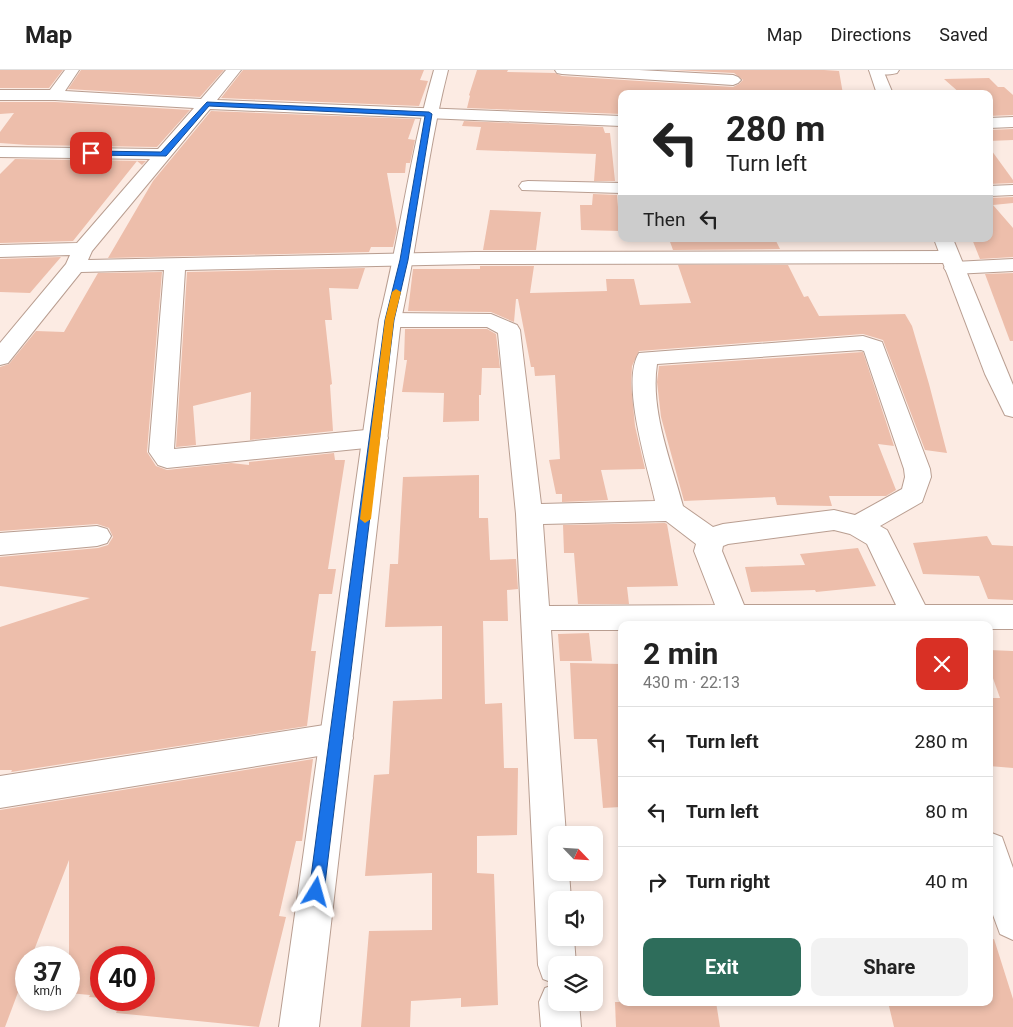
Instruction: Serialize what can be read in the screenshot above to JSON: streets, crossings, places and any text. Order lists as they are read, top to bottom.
{
  "north": "bottom right",
  "page": {
    "header": "Map",
    "nav": ["Map", "Directions", "Saved"],
    "turn": ["280 m", "Turn left"],
    "then": "Then",
    "heading": ["2 min", "430 m · 22:13"],
    "list": [
      {
        "name": "Turn left",
        "value": "280 m"
      },
      {
        "name": "Turn left",
        "value": "80 m"
      },
      {
        "name": "Turn right",
        "value": "40 m"
      }
    ],
    "buttons": ["Exit", "Share"],
    "speed": "37 km/h",
    "limit": "40"
  }
}
